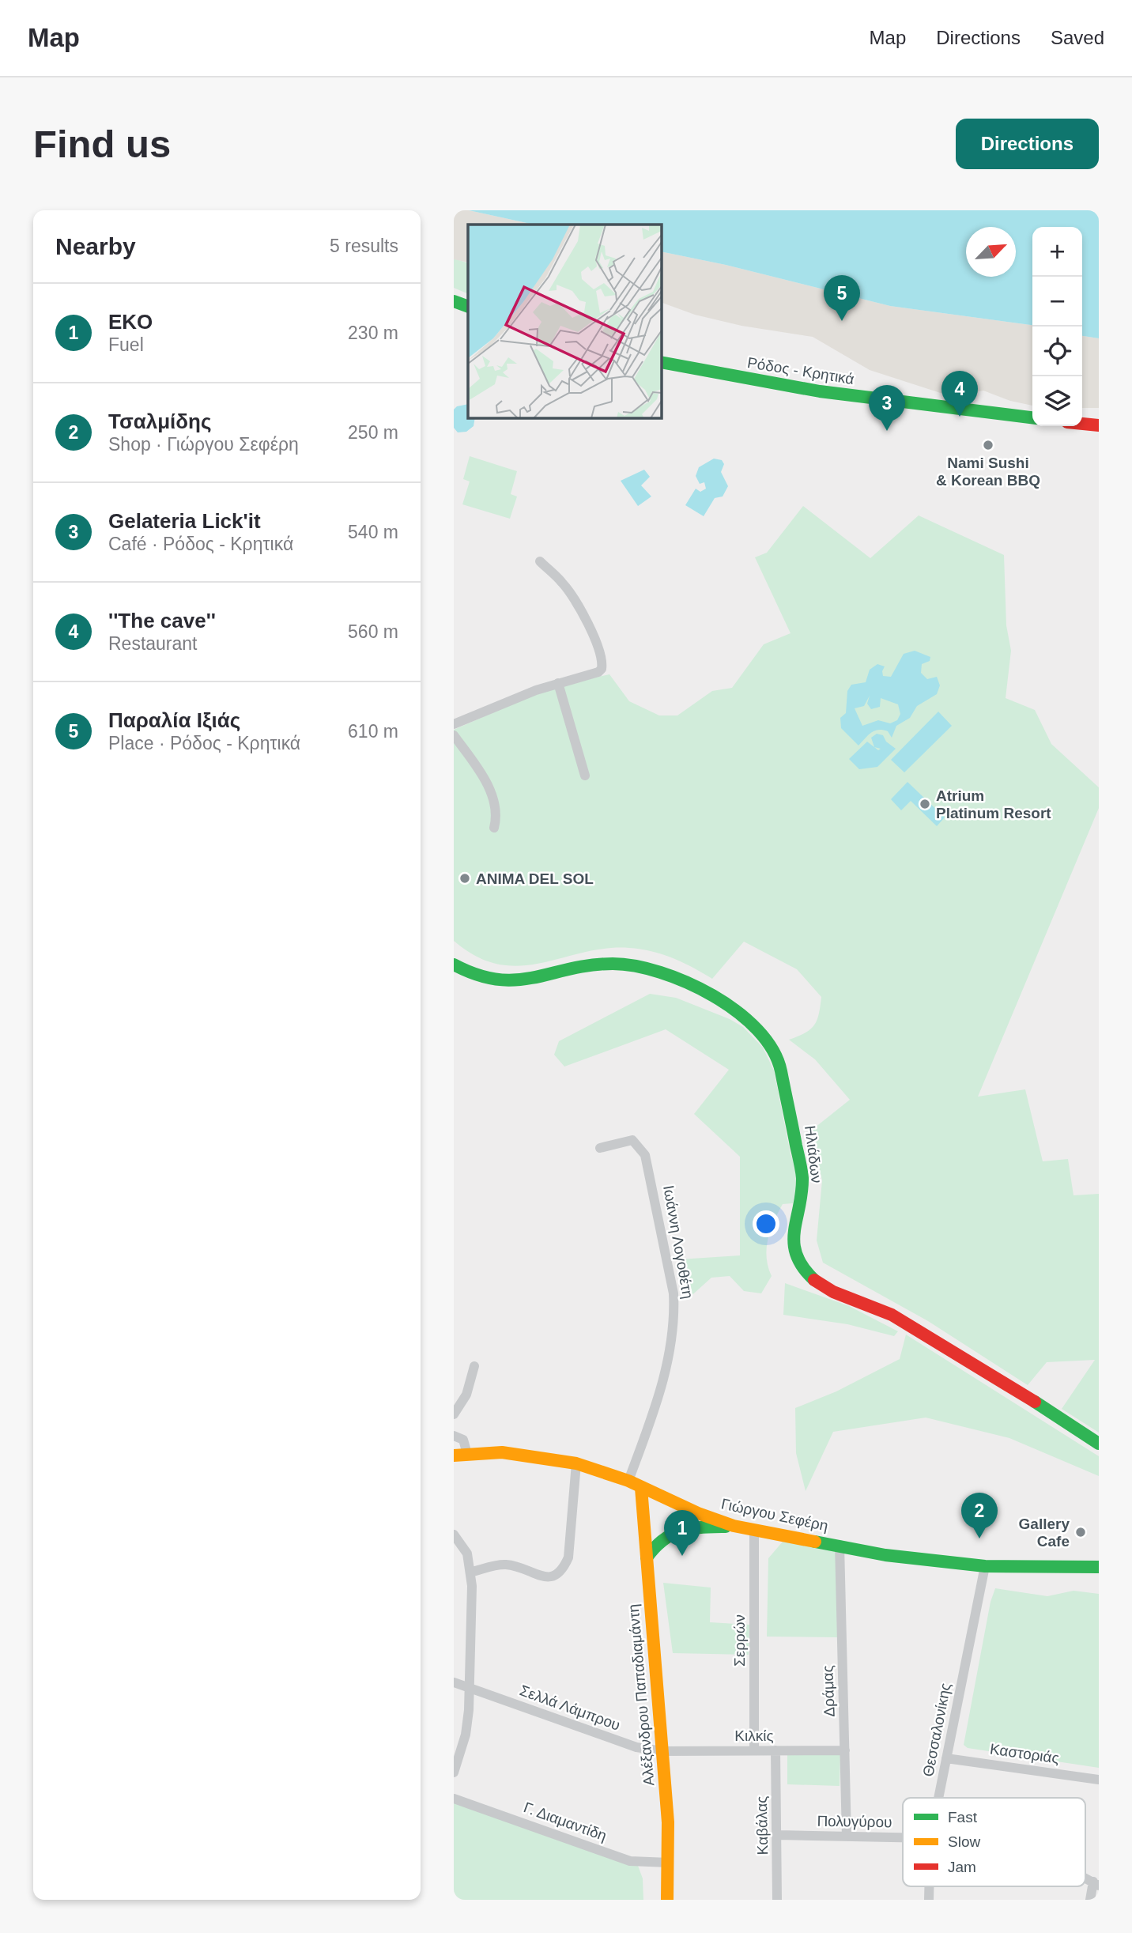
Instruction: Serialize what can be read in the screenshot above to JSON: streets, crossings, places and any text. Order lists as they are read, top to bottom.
{
  "streets": {
    "street": [
      "Ρόδος - Κρητικά",
      "Ηλιάδων",
      "Ιωάννη Λογοθέτη",
      "Γιώργου Σεφέρη",
      "Σερρών",
      "Δράμας",
      "Αλέξανδρου Παπαδιαμάντη",
      "Σελλά Λάμπρου",
      "Θεσσαλονίκης",
      "Κιλκίς",
      "Καστοριάς",
      "Γ. Διαμαντίδη",
      "Πολυγύρου",
      "Καβάλας"
    ]
  },
  "crossings": [
    ["Ιωάννη Λογοθέτη", "Γιώργου Σεφέρη"],
    ["Γιώργου Σεφέρη", "Σερρών"],
    ["Γιώργου Σεφέρη", "Δράμας"],
    ["Γιώργου Σεφέρη", "Αλέξανδρου Παπαδιαμάντη"],
    ["Γιώργου Σεφέρη", "Θεσσαλονίκης"],
    ["Σερρών", "Κιλκίς"],
    ["Δράμας", "Κιλκίς"],
    ["Δράμας", "Πολυγύρου"],
    ["Αλέξανδρου Παπαδιαμάντη", "Σελλά Λάμπρου"],
    ["Αλέξανδρου Παπαδιαμάντη", "Κιλκίς"],
    ["Αλέξανδρου Παπαδιαμάντη", "Γ. Διαμαντίδη"],
    ["Σελλά Λάμπρου", "Κιλκίς"],
    ["Θεσσαλονίκης", "Καστοριάς"],
    ["Κιλκίς", "Καβάλας"],
    ["Πολυγύρου", "Καβάλας"]
  ],
  "places": [
    "Nami Sushi & Korean BBQ",
    "Atrium Platinum Resort",
    "ANIMA DEL SOL",
    "Gallery Cafe"
  ],
  "legend": ["Fast", "Slow", "Jam"],
  "north": "top right",
  "page": {
    "header": "Map",
    "nav": ["Map", "Directions", "Saved"],
    "buttons": "Directions",
    "title": "Find us",
    "heading": ["Nearby", "5 results"],
    "map_buttons": ["+", "−"],
    "pins": [
      "5",
      "4",
      "3",
      "2",
      "1"
    ],
    "list": [
      {
        "mark": "1",
        "name": "EKO",
        "note": "Fuel",
        "value": "230 m"
      },
      {
        "mark": "2",
        "name": "Τσαλμίδης",
        "note": "Shop · Γιώργου Σεφέρη",
        "value": "250 m"
      },
      {
        "mark": "3",
        "name": "Gelateria Lick'it",
        "note": "Café · Ρόδος - Κρητικά",
        "value": "540 m"
      },
      {
        "mark": "4",
        "name": "''The cave''",
        "note": "Restaurant",
        "value": "560 m"
      },
      {
        "mark": "5",
        "name": "Παραλία Ιξιάς",
        "note": "Place · Ρόδος - Κρητικά",
        "value": "610 m"
      }
    ]
  }
}
